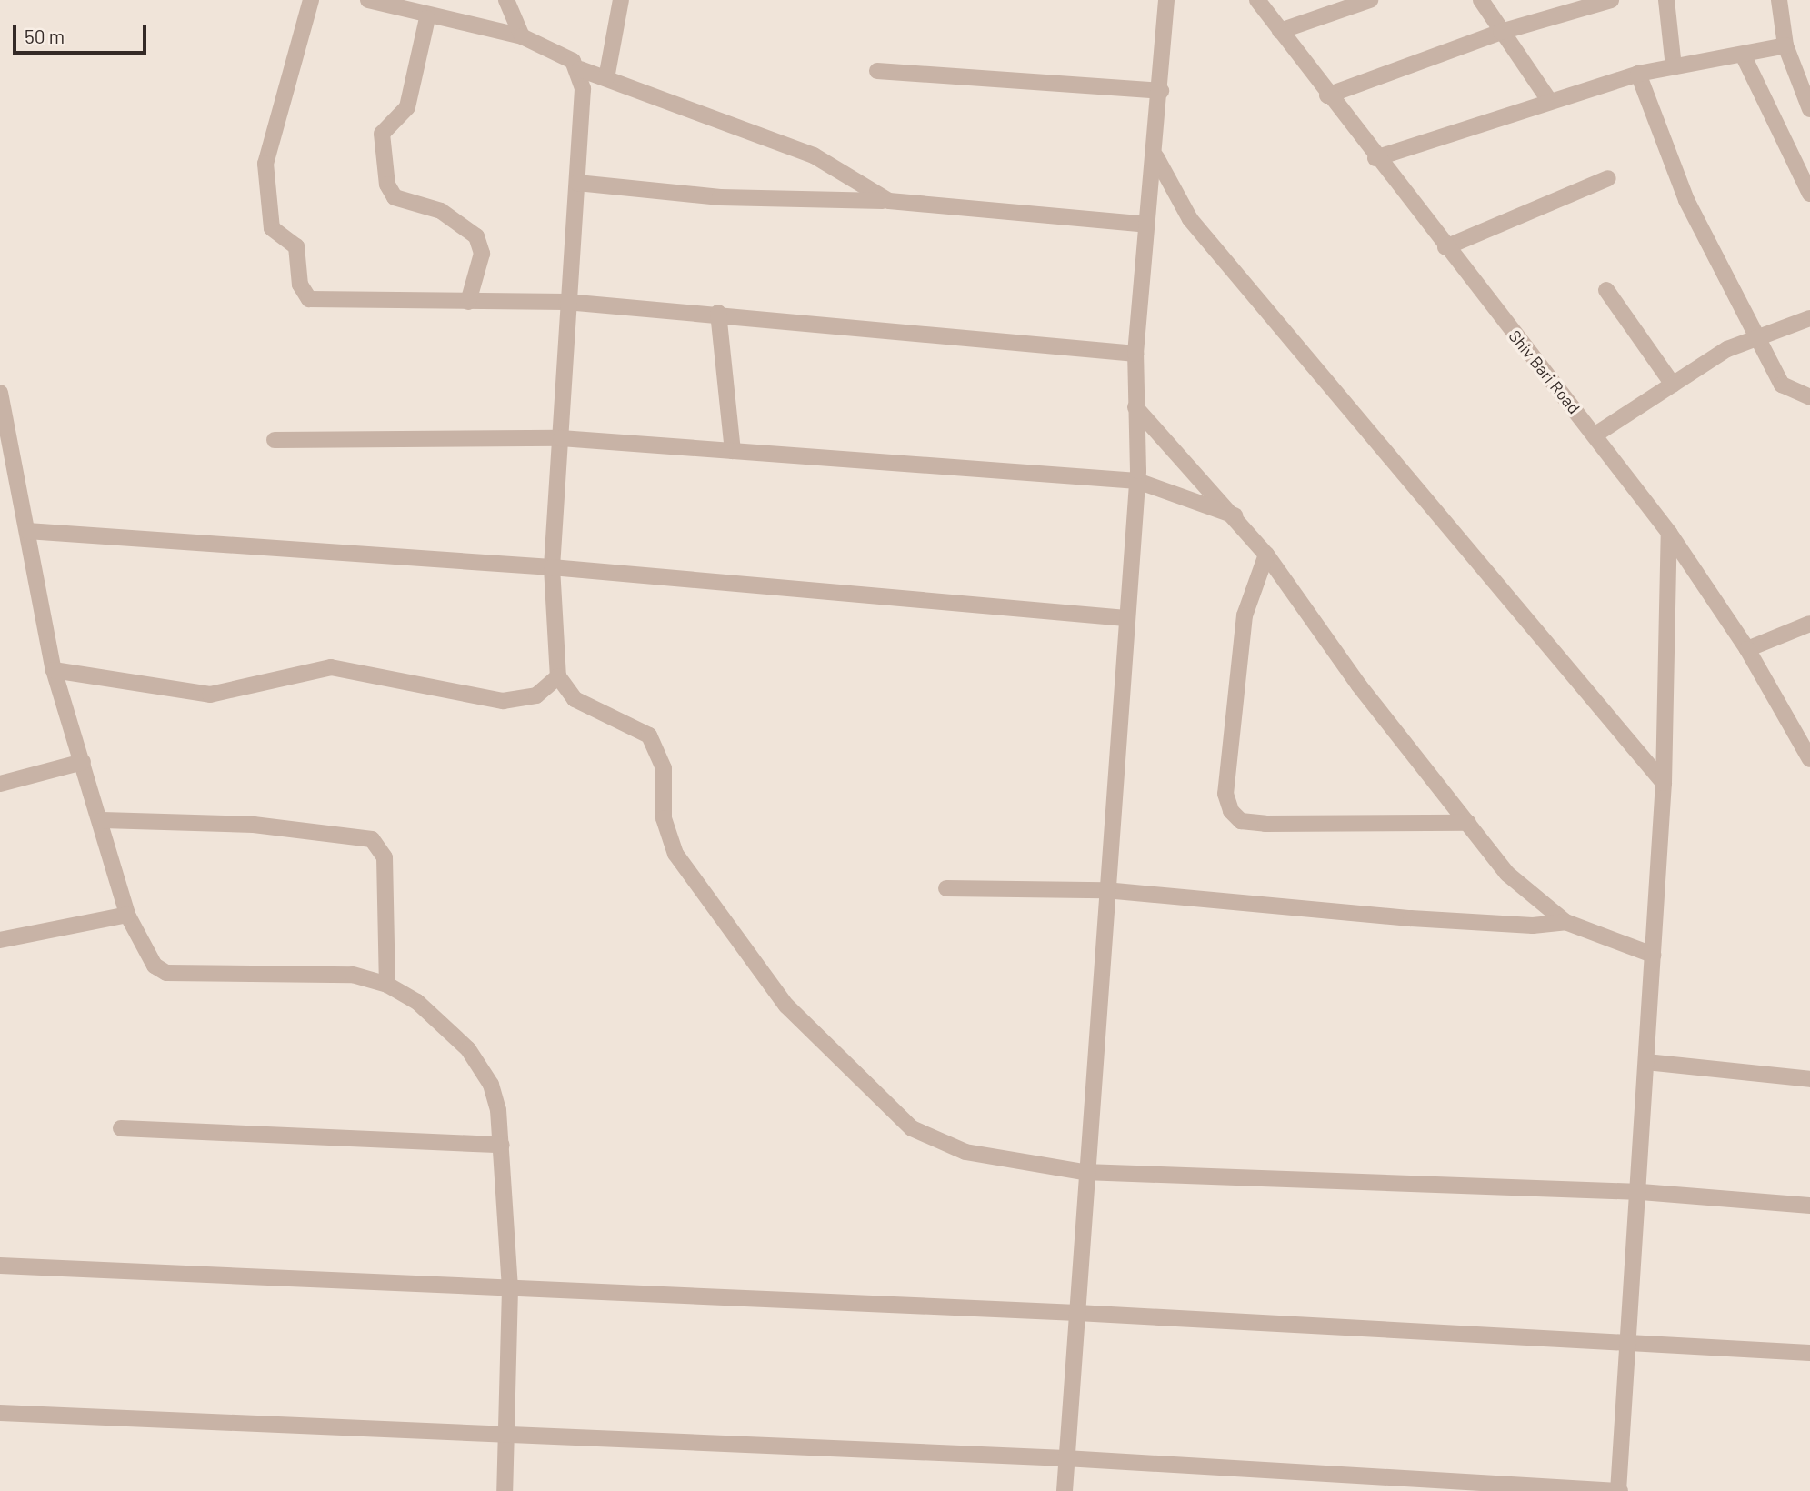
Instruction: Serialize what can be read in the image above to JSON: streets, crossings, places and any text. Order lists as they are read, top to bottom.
{
  "streets": {
    "street": ["Shiv Bari Road"]
  },
  "scale_bar": "50 m"
}
